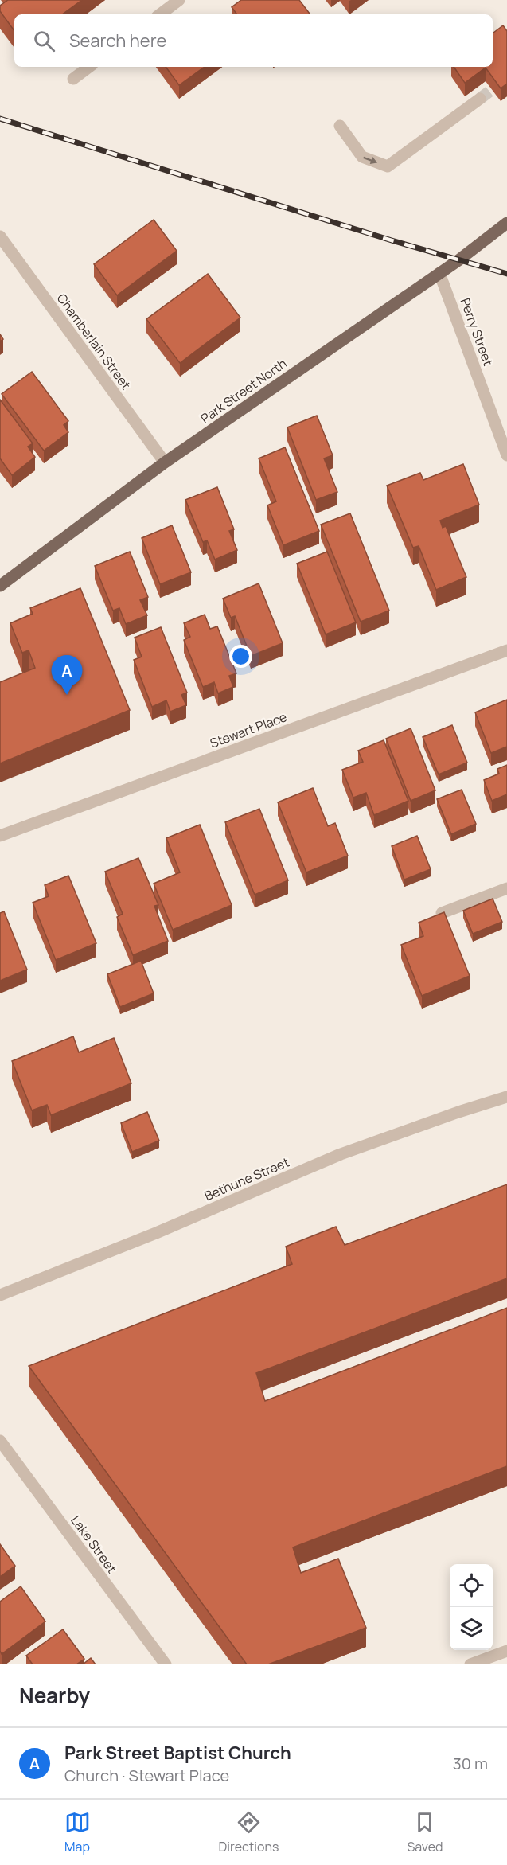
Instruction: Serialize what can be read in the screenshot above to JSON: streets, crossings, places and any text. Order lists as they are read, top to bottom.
{
  "streets": {
    "main road": ["Park Street North"],
    "street": [
      "Perry Street",
      "Chamberlain Street",
      "Stewart Place",
      "Bethune Street",
      "Lake Street"
    ]
  },
  "crossings": [
    ["Perry Street", "Park Street North"],
    ["Chamberlain Street", "Park Street North"]
  ],
  "page": {
    "search": "Search here",
    "pins": "A",
    "heading": "Nearby",
    "list": [
      {
        "mark": "A",
        "name": "Park Street Baptist Church",
        "note": "Church · Stewart Place",
        "value": "30 m"
      }
    ],
    "nav": ["Map", "Directions", "Saved"]
  }
}
